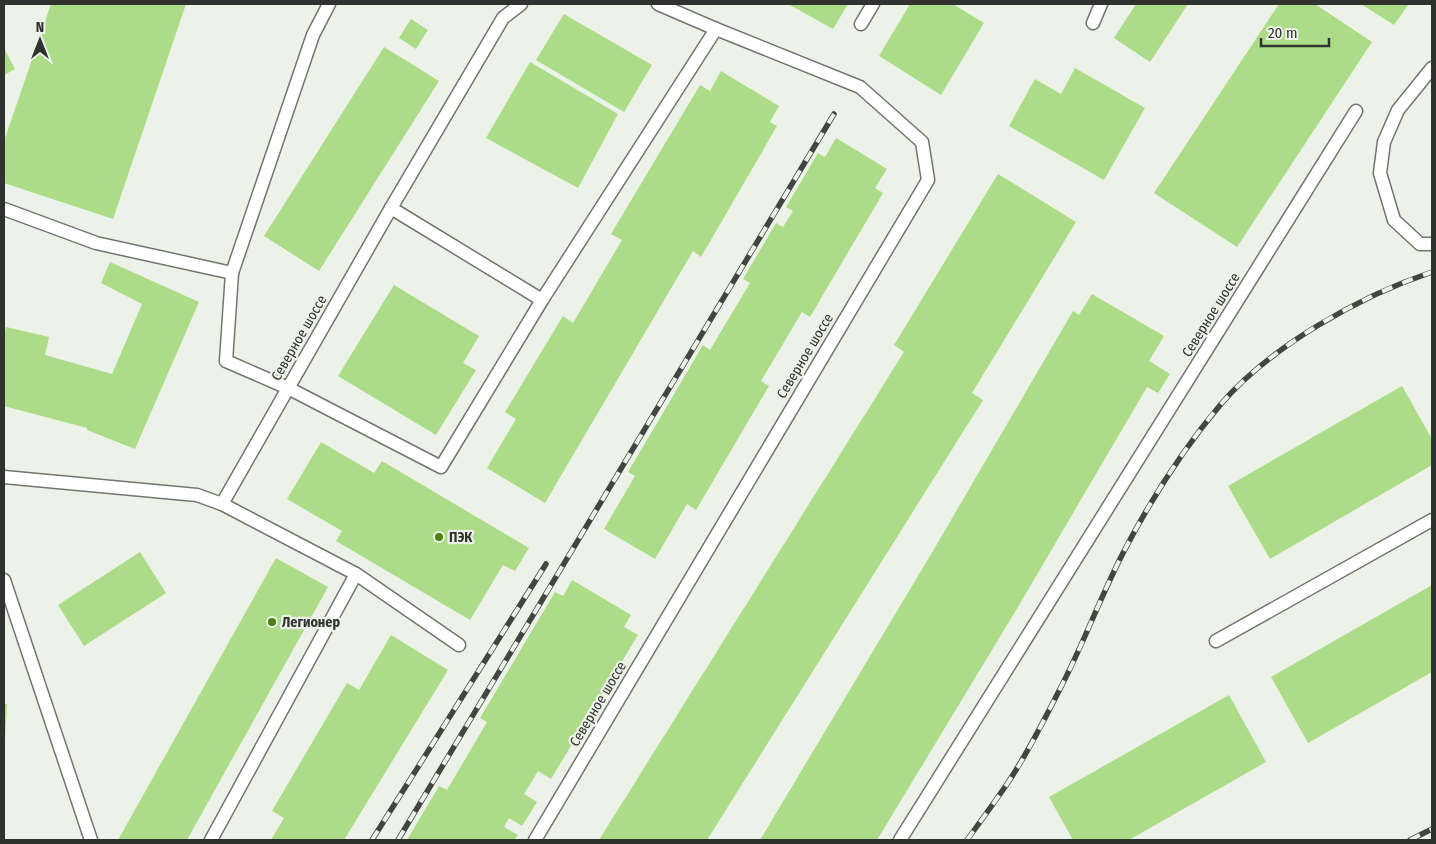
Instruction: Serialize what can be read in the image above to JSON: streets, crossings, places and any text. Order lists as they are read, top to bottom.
{
  "streets": {
    "lane": ["Северное шоссе"]
  },
  "places": ["ПЭК", "Легионер"],
  "scale_bar": "20 m",
  "north": "top"
}
